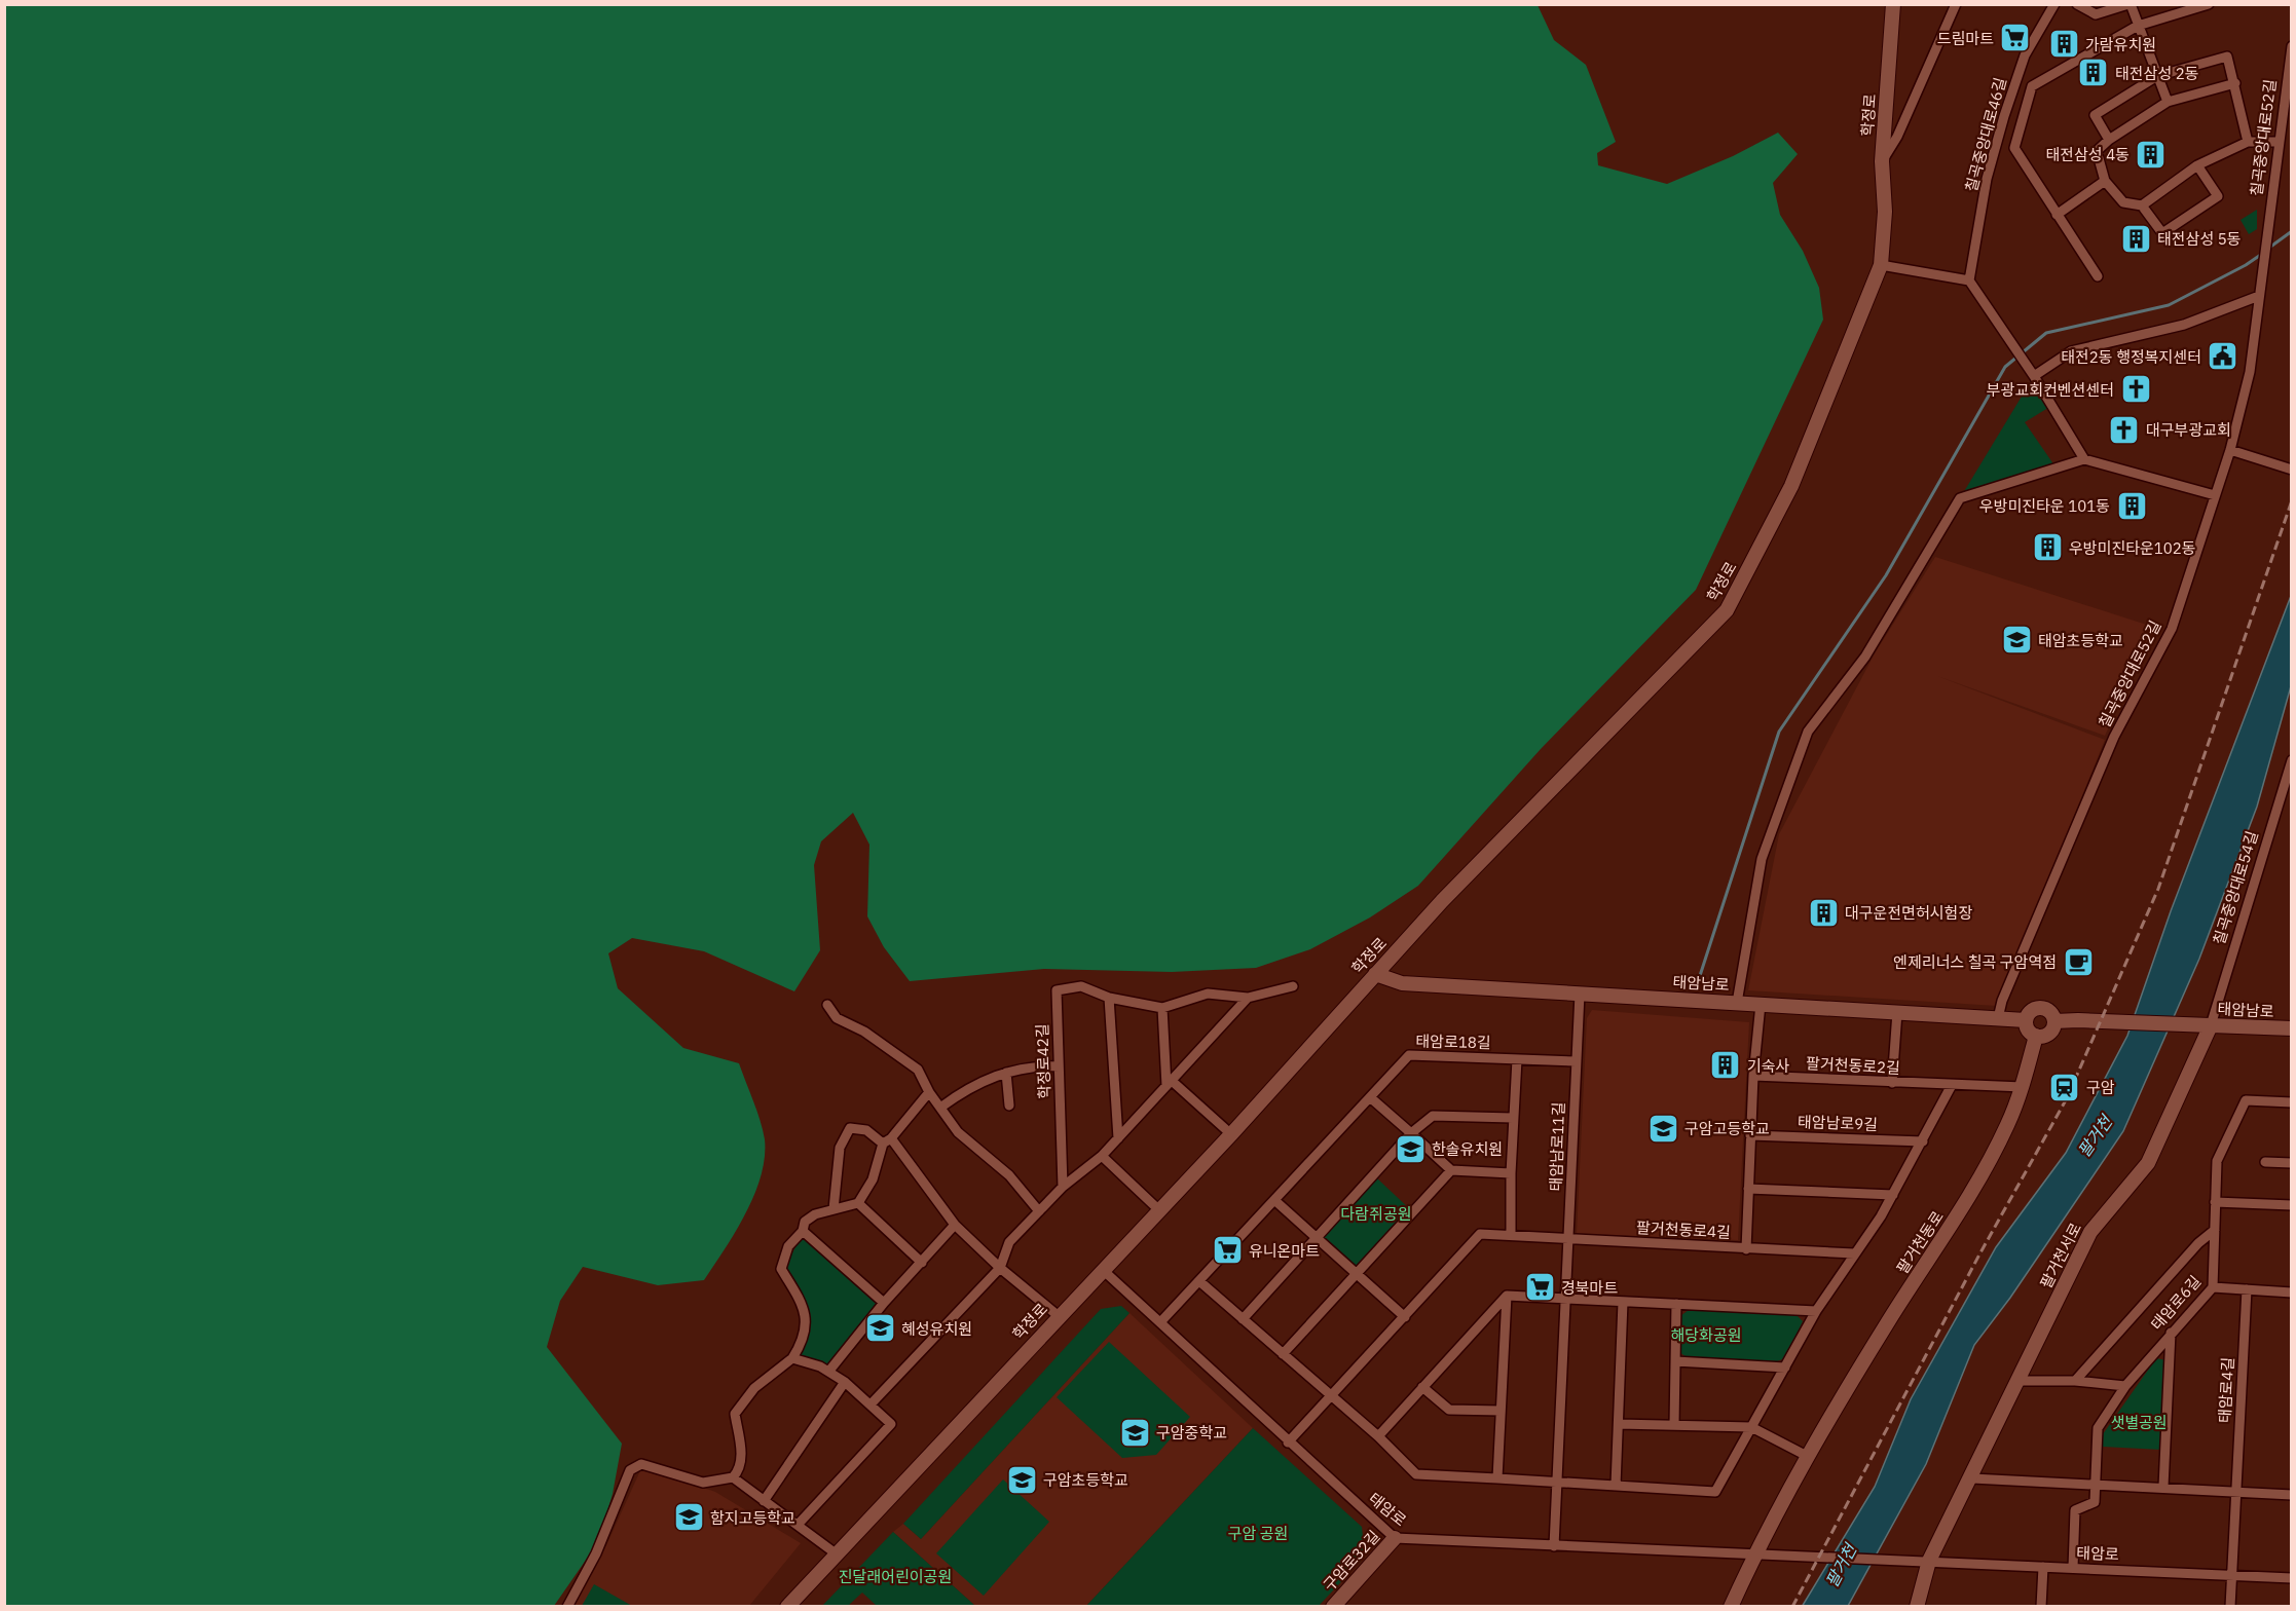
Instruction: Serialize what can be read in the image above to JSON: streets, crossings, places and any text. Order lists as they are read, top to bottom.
{
  "streets": {
    "main road": [
      "학정로",
      "태암남로",
      "팔거천동로",
      "팔거천서로",
      "구암로32길"
    ],
    "street": [
      "칠곡중앙대로46길",
      "칠곡중앙대로52길",
      "칠곡중앙대로54길",
      "태암로18길",
      "학정로42길",
      "팔거천동로2길",
      "태암남로9길",
      "태암남로11길",
      "팔거천동로4길",
      "태암로6길",
      "태암로4길",
      "태암로"
    ]
  },
  "crossings": [
    ["학정로", "태암남로"],
    ["학정로", "태암로"],
    ["칠곡중앙대로52길", "태암남로"],
    ["칠곡중앙대로54길", "태암남로"],
    ["칠곡중앙대로54길", "팔거천서로"],
    ["태암남로", "태암남로11길"],
    ["태암남로", "팔거천동로"],
    ["태암남로", "팔거천서로"],
    ["태암로18길", "태암남로11길"],
    ["태암로18길", "태암로"],
    ["팔거천동로2길", "팔거천동로"],
    ["태암남로11길", "팔거천동로4길"],
    ["태암남로11길", "태암로"],
    ["팔거천동로4길", "태암로"],
    ["팔거천동로", "태암로"],
    ["팔거천서로", "태암로"],
    ["태암로6길", "태암로"],
    ["태암로4길", "태암로"],
    ["태암로", "구암로32길"]
  ],
  "water": ["팔거천"],
  "parks": [
    "다람쥐공원",
    "해당화공원",
    "샛별공원",
    "구암 공원",
    "진달래어린이공원"
  ],
  "places": {
    "supermarket": ["드림마트", "유니온마트", "경북마트"],
    "building": [
      "가람유치원",
      "태전삼성 2동",
      "태전삼성 4동",
      "태전삼성 5동",
      "우방미진타운 101동",
      "우방미진타운102동",
      "대구운전면허시험장",
      "기숙사"
    ],
    "public building": ["태전2동 행정복지센터"],
    "church": ["부광교회컨벤션센터", "대구부광교회"],
    "school or university": [
      "태암초등학교",
      "구암고등학교",
      "한솔유치원",
      "혜성유치원",
      "구암중학교",
      "구암초등학교",
      "함지고등학교"
    ],
    "cafe": ["엔제리너스 칠곡 구암역점"],
    "station": ["구암"]
  }
}
